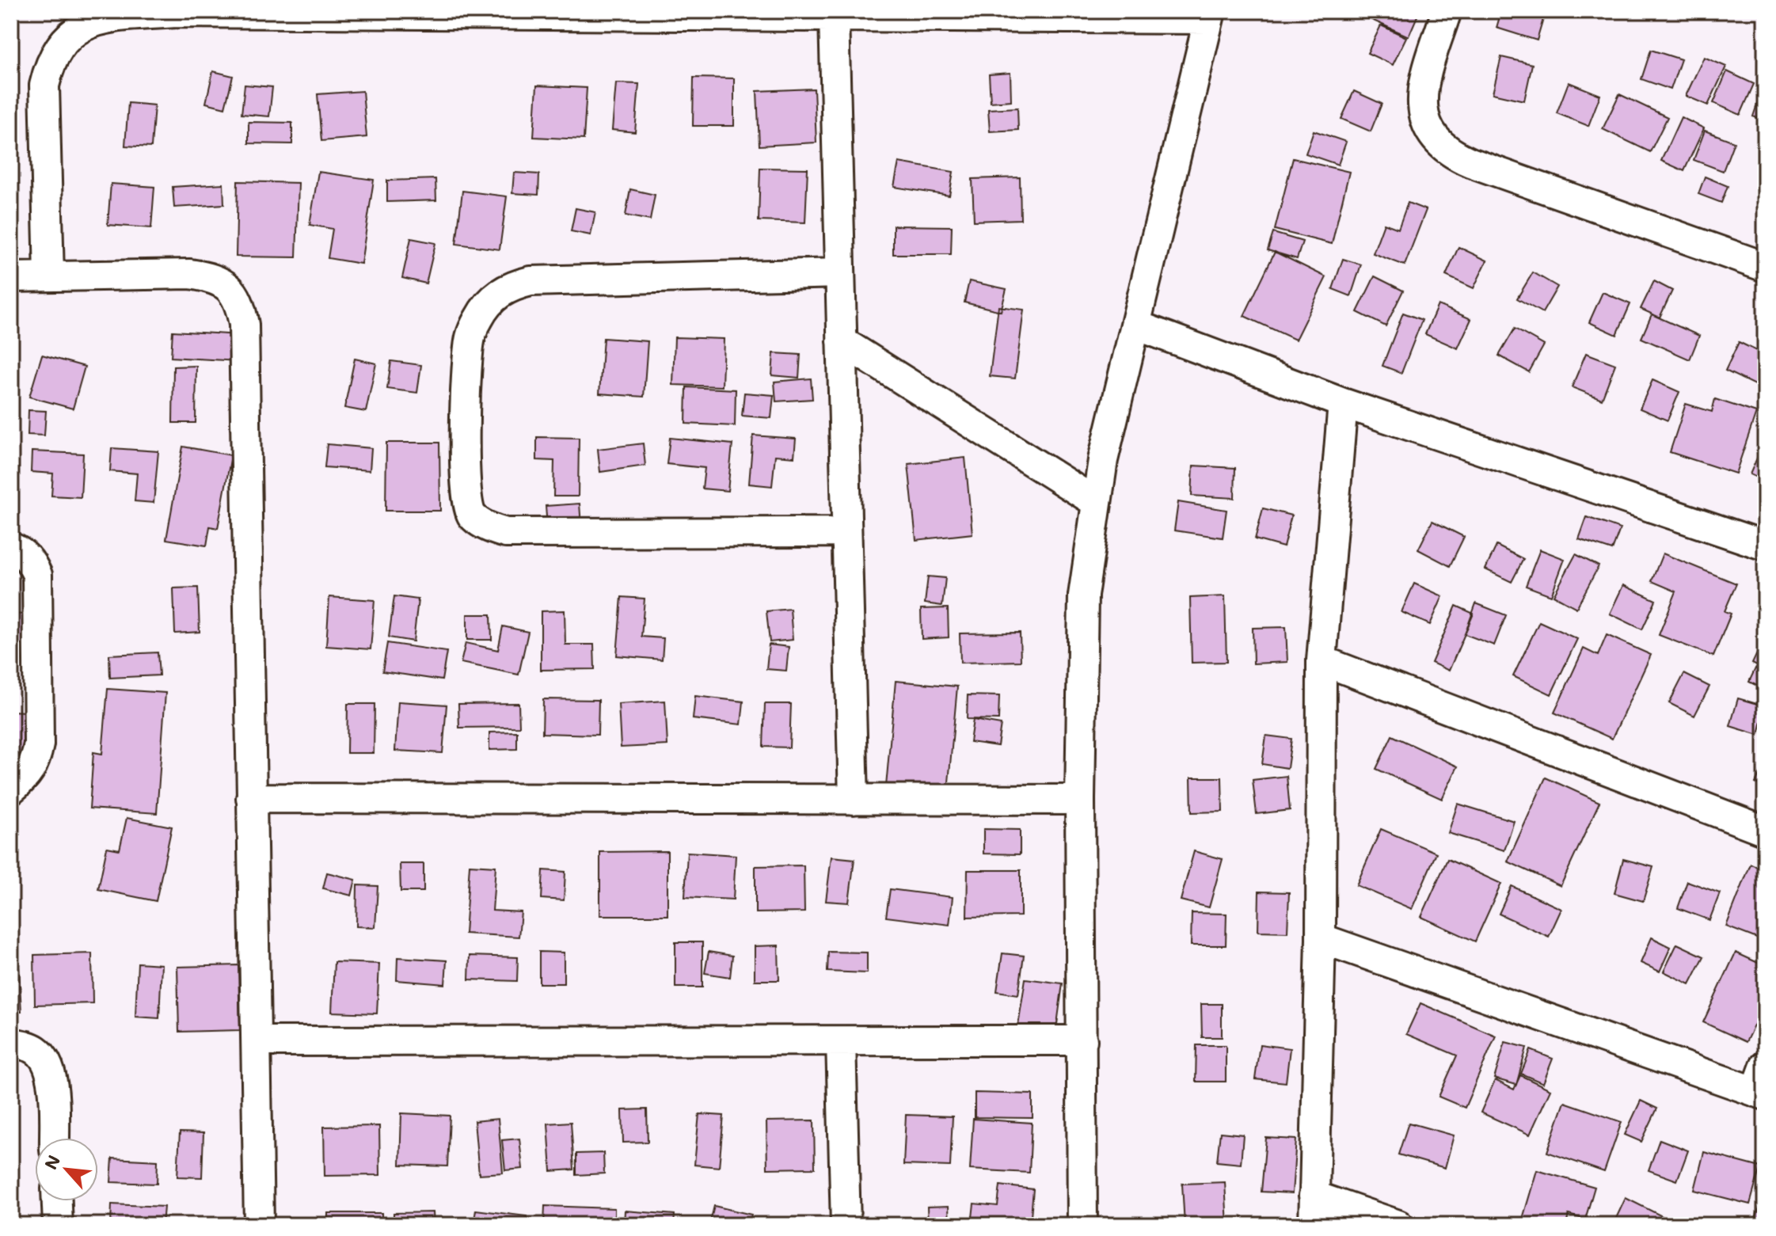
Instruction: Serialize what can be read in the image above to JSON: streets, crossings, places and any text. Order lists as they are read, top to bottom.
{
  "north": "top left"
}
